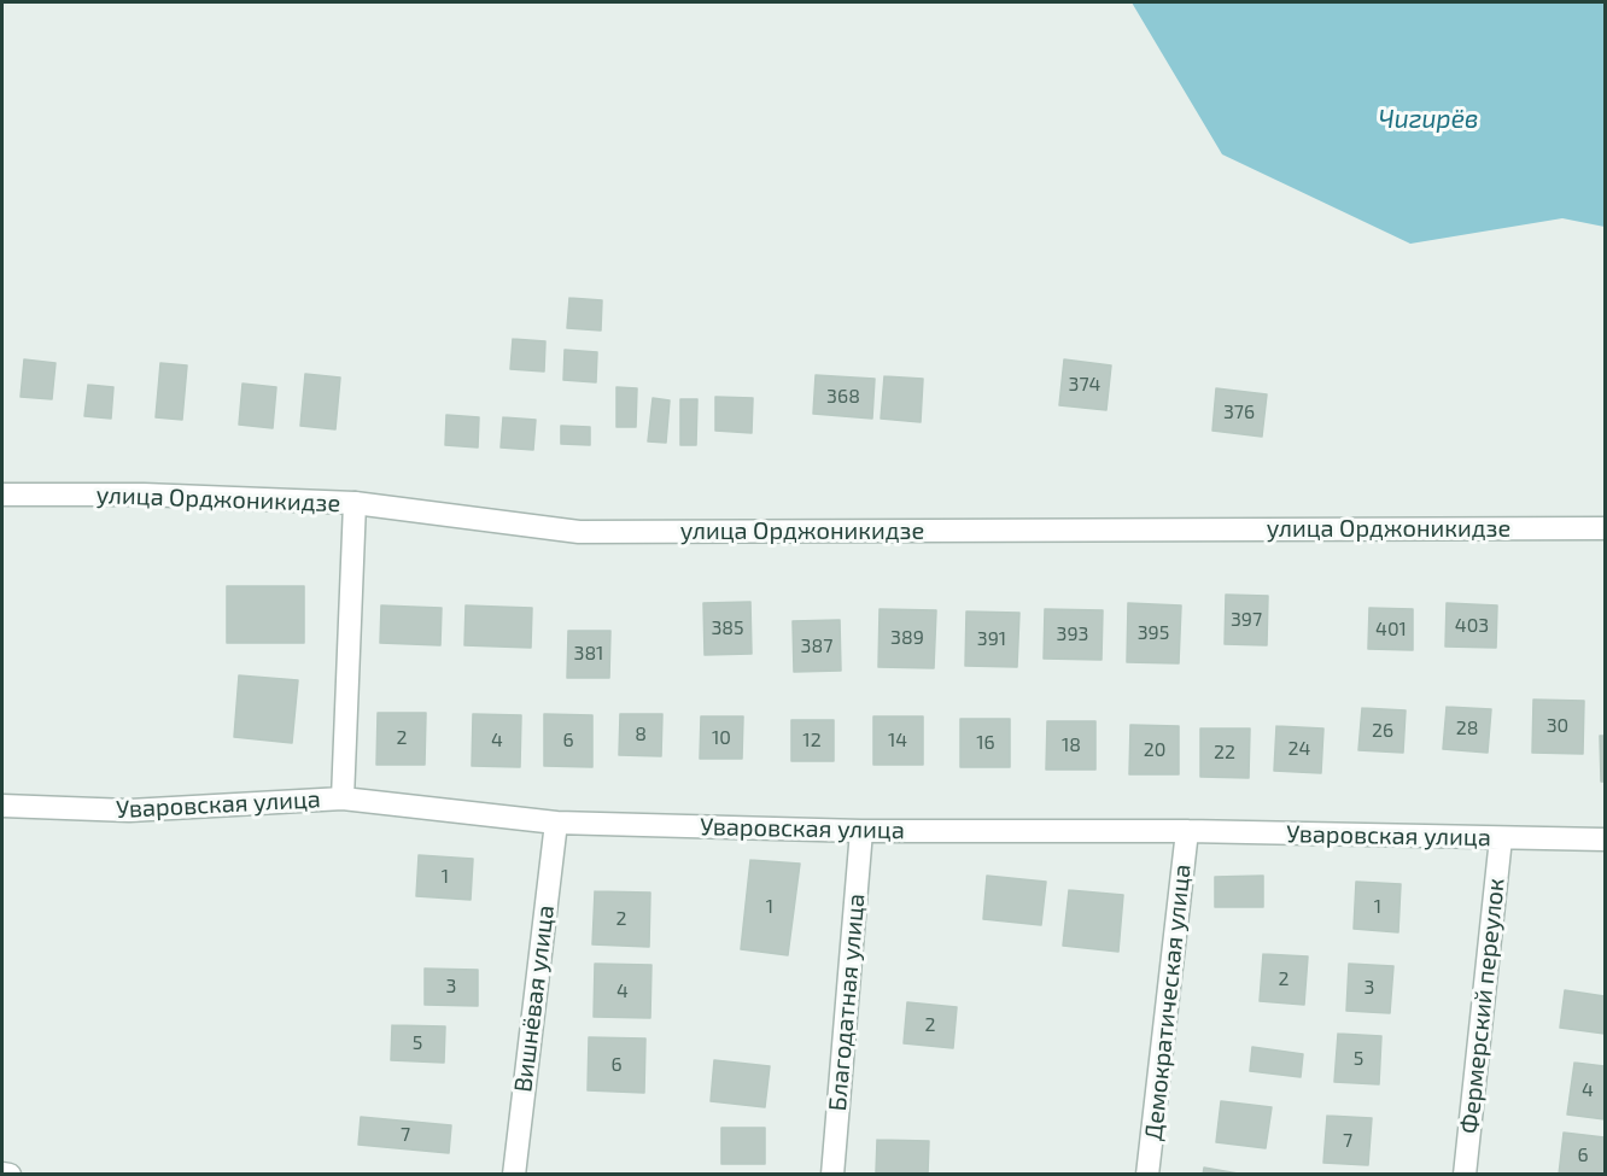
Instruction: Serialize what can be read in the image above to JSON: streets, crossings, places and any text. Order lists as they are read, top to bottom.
{
  "streets": {
    "street": [
      "улица Орджоникидзе",
      "Уваровская улица",
      "Вишнёвая улица",
      "Благодатная улица",
      "Демократическая улица",
      "Фермерский переулок"
    ]
  },
  "crossings": [
    ["Уваровская улица", "Вишнёвая улица"],
    ["Уваровская улица", "Благодатная улица"],
    ["Уваровская улица", "Демократическая улица"],
    ["Уваровская улица", "Фермерский переулок"]
  ],
  "water": ["Чигирёв"],
  "house_numbers": [
    "374",
    "368",
    "376",
    "397",
    "403",
    "385",
    "401",
    "395",
    "393",
    "389",
    "391",
    "387",
    "381",
    "30",
    "28",
    "26",
    "8",
    "2",
    "10",
    "4",
    "6",
    "12",
    "14",
    "16",
    "18",
    "24",
    "20",
    "22",
    "1",
    "1",
    "1",
    "2",
    "2",
    "3",
    "3",
    "4",
    "2",
    "5",
    "5",
    "6",
    "4",
    "7",
    "7",
    "6"
  ]
}
